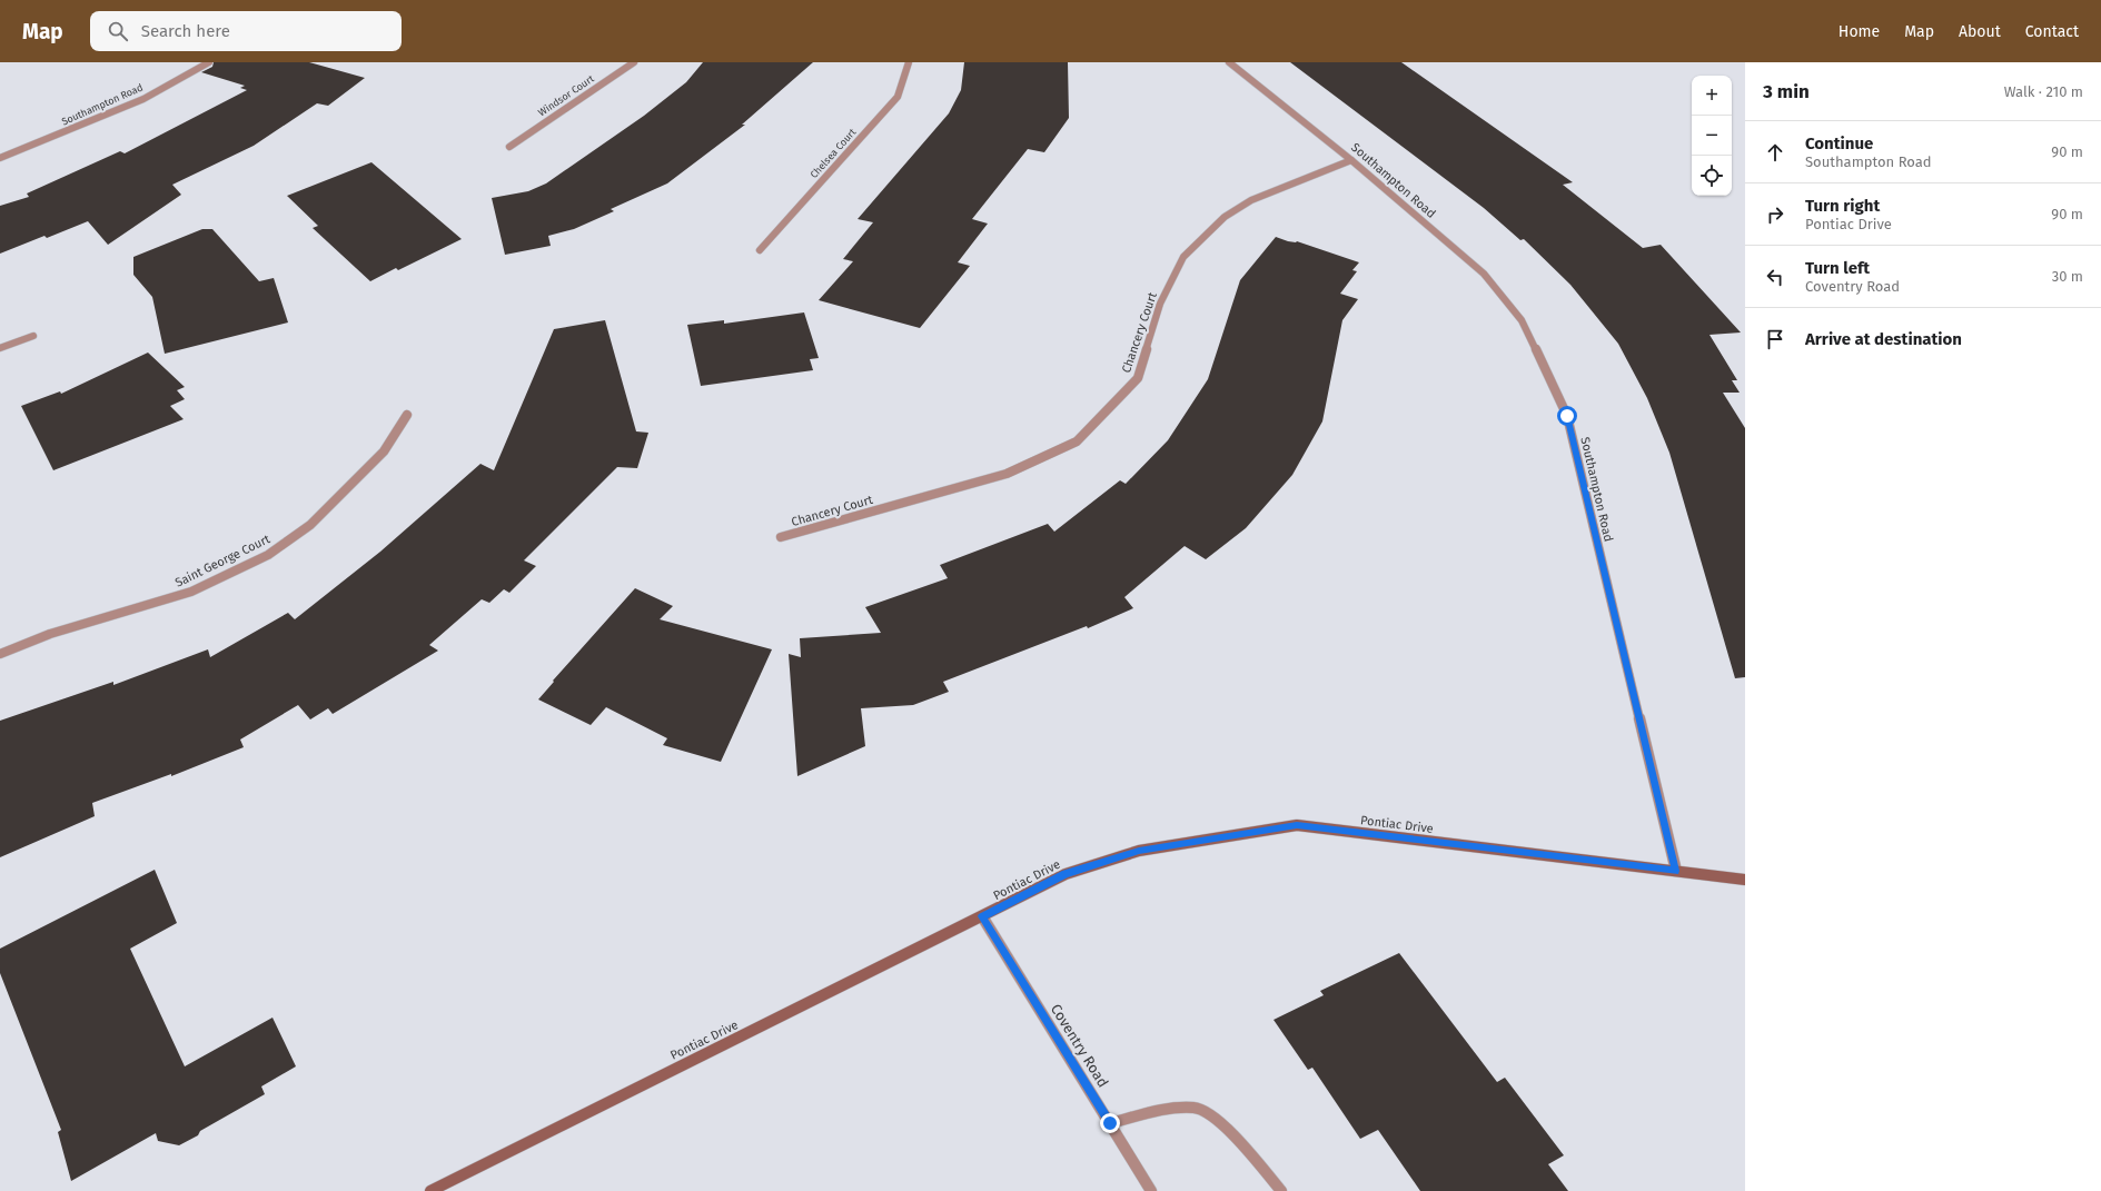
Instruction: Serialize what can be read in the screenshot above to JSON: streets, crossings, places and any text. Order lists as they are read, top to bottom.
{
  "streets": {
    "main road": ["Pontiac Drive"],
    "street": [
      "Windsor Court",
      "Southampton Road",
      "Chelsea Court",
      "Chancery Court",
      "Saint George Court",
      "Coventry Road"
    ]
  },
  "crossings": [
    ["Southampton Road", "Chancery Court"],
    ["Southampton Road", "Pontiac Drive"],
    ["Pontiac Drive", "Coventry Road"]
  ],
  "page": {
    "header": "Map",
    "search": "Search here",
    "nav": [
      "Home",
      "Map",
      "About",
      "Contact"
    ],
    "heading": ["3 min", "Walk · 210 m"],
    "map_buttons": ["+", "−"],
    "list": [
      ["Continue", "Southampton Road", "90 m"],
      ["Turn right", "Pontiac Drive", "90 m"],
      ["Turn left", "Coventry Road", "30 m"],
      "Arrive at destination"
    ]
  }
}
